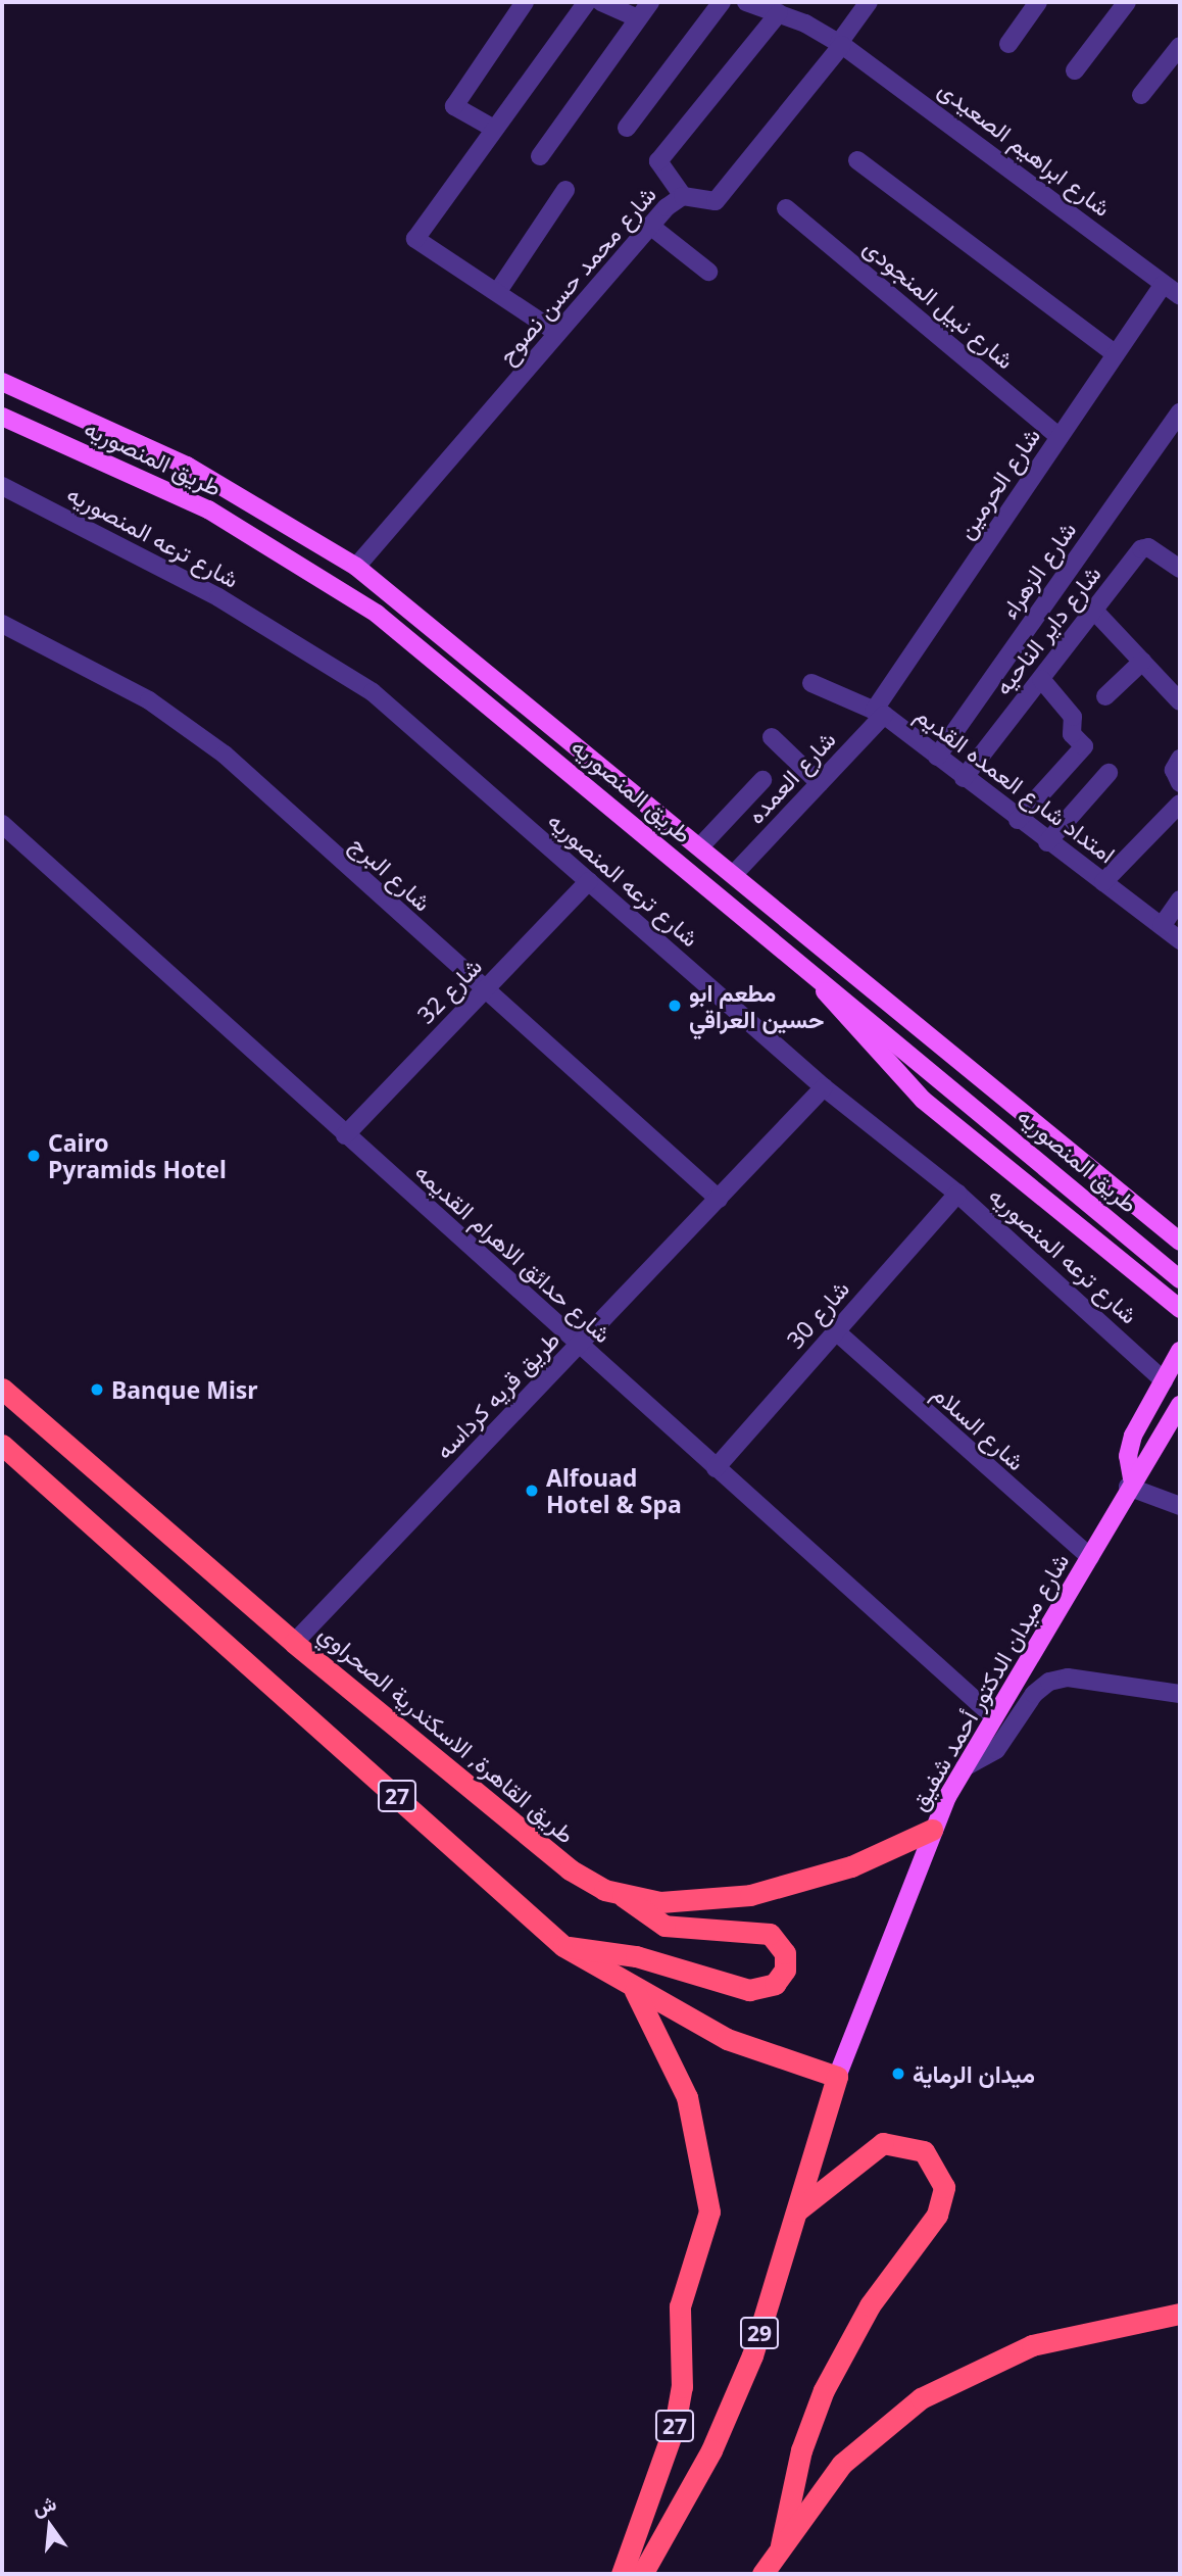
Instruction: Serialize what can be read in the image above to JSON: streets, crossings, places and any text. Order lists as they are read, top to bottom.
{
  "streets": {
    "highway": ["طريق القاهرة, الاسكندرية الصحراوي", "27", "29"],
    "main road": ["طريق المنصوريه", "شارع ميدان الدكتور أحمد شفيق"],
    "street": [
      "شارع ابراهيم الصعيدى",
      "شارع محمد حسن نصوح",
      "شارع نبيل المنجودى",
      "شارع الحرمين",
      "شارع ترعه المنصوريه",
      "شارع الزهراء",
      "شارع داير الناحيه",
      "شارع العمده",
      "امتداد شارع العمده القديم",
      "شارع البرج",
      "شارع 32",
      "شارع حدائق الاهرام القديمه",
      "شارع 30",
      "طريق قريه كرداسه",
      "شارع السلام"
    ]
  },
  "crossings": [
    ["شارع ابراهيم الصعيدى", "شارع محمد حسن نصوح"],
    ["شارع ابراهيم الصعيدى", "شارع الحرمين"],
    ["شارع محمد حسن نصوح", "طريق المنصوريه"],
    ["شارع نبيل المنجودى", "شارع الحرمين"],
    ["طريق المنصوريه", "شارع العمده"],
    ["شارع الحرمين", "شارع العمده"],
    ["شارع الحرمين", "امتداد شارع العمده القديم"],
    ["شارع ترعه المنصوريه", "شارع 32"],
    ["شارع ترعه المنصوريه", "شارع 30"],
    ["شارع ترعه المنصوريه", "طريق قريه كرداسه"],
    ["شارع الزهراء", "امتداد شارع العمده القديم"],
    ["شارع داير الناحيه", "امتداد شارع العمده القديم"],
    ["شارع العمده", "امتداد شارع العمده القديم"],
    ["شارع البرج", "شارع 32"],
    ["شارع البرج", "طريق قريه كرداسه"],
    ["شارع 32", "شارع حدائق الاهرام القديمه"],
    ["شارع حدائق الاهرام القديمه", "شارع 30"],
    ["شارع حدائق الاهرام القديمه", "طريق قريه كرداسه"],
    ["شارع حدائق الاهرام القديمه", "شارع ميدان الدكتور أحمد شفيق"],
    ["شارع 30", "شارع السلام"],
    ["طريق قريه كرداسه", "طريق القاهرة, الاسكندرية الصحراوي"],
    ["شارع السلام", "شارع ميدان الدكتور أحمد شفيق"],
    ["شارع ميدان الدكتور أحمد شفيق", "طريق القاهرة, الاسكندرية الصحراوي"],
    ["شارع ميدان الدكتور أحمد شفيق", "27"],
    ["شارع ميدان الدكتور أحمد شفيق", "29"],
    ["27", "29"]
  ],
  "places": [
    "مطعم ابو حسين العراقي",
    "Cairo Pyramids Hotel",
    "Banque Misr",
    "Alfouad Hotel & Spa",
    "ميدان الرماية"
  ],
  "north": "top"
}
